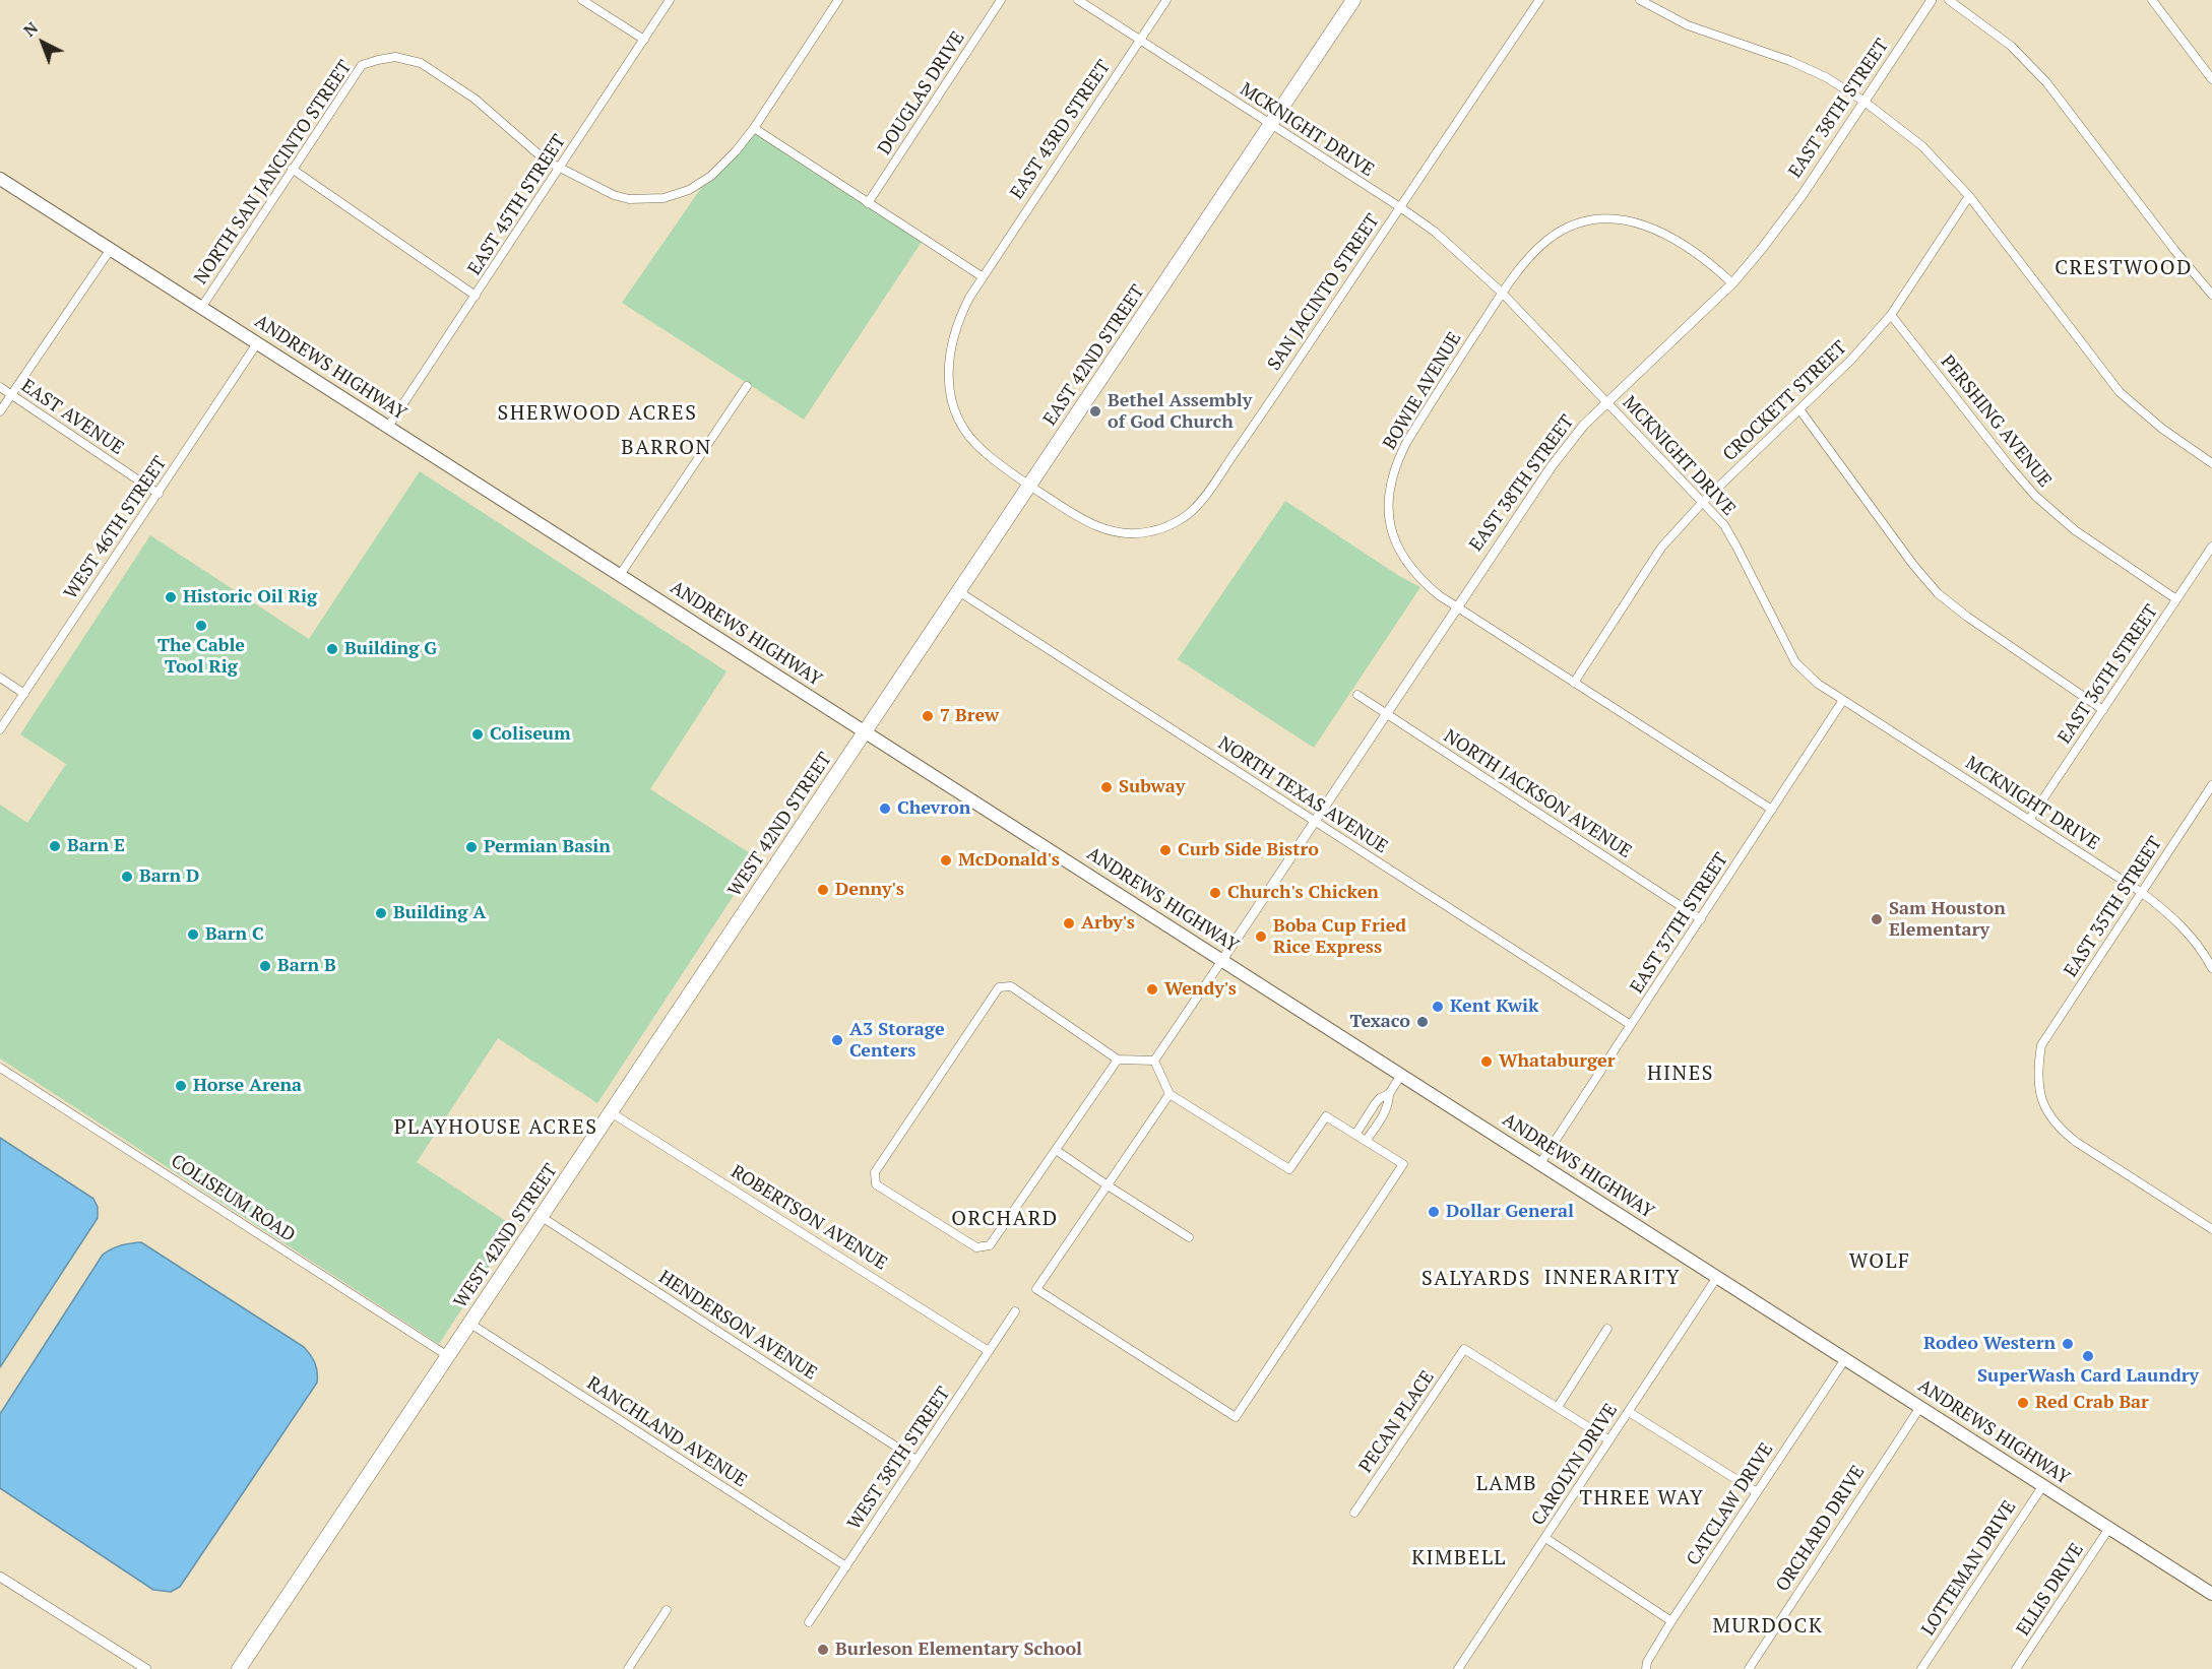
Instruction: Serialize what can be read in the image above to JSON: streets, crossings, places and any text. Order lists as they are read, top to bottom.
{
  "streets": {
    "highway": ["EAST 42ND STREET", "WEST 42ND STREET"],
    "main road": ["ANDREWS HIGHWAY"],
    "street": [
      "DOUGLAS DRIVE",
      "EAST 38TH STREET",
      "EAST 43RD STREET",
      "MCKNIGHT DRIVE",
      "NORTH SAN JANCINTO STREET",
      "EAST 45TH STREET",
      "SAN JACINTO STREET",
      "BOWIE AVENUE",
      "CROCKETT STREET",
      "EAST AVENUE",
      "PERSHING AVENUE",
      "WEST 46TH STREET",
      "EAST 36TH STREET",
      "NORTH JACKSON AVENUE",
      "NORTH TEXAS AVENUE",
      "EAST 35TH STREET",
      "EAST 37TH STREET",
      "COLISEUM ROAD",
      "ROBERTSON AVENUE",
      "HENDERSON AVENUE",
      "PECAN PLACE",
      "RANCHLAND AVENUE",
      "WEST 38TH STREET",
      "CAROLYN DRIVE",
      "CATCLAW DRIVE",
      "ORCHARD DRIVE",
      "LOTTEMAN DRIVE",
      "ELLIS DRIVE"
    ]
  },
  "crossings": [
    ["EAST 38TH STREET", "MCKNIGHT DRIVE"],
    ["EAST 38TH STREET", "ANDREWS HIGHWAY"],
    ["EAST 38TH STREET", "BOWIE AVENUE"],
    ["EAST 38TH STREET", "NORTH JACKSON AVENUE"],
    ["EAST 38TH STREET", "NORTH TEXAS AVENUE"],
    ["EAST 43RD STREET", "MCKNIGHT DRIVE"],
    ["EAST 43RD STREET", "SAN JACINTO STREET"],
    ["EAST 43RD STREET", "EAST 42ND STREET"],
    ["MCKNIGHT DRIVE", "SAN JACINTO STREET"],
    ["MCKNIGHT DRIVE", "EAST 42ND STREET"],
    ["MCKNIGHT DRIVE", "BOWIE AVENUE"],
    ["MCKNIGHT DRIVE", "CROCKETT STREET"],
    ["MCKNIGHT DRIVE", "EAST 36TH STREET"],
    ["MCKNIGHT DRIVE", "EAST 35TH STREET"],
    ["MCKNIGHT DRIVE", "EAST 37TH STREET"],
    ["NORTH SAN JANCINTO STREET", "EAST 45TH STREET"],
    ["NORTH SAN JANCINTO STREET", "ANDREWS HIGHWAY"],
    ["EAST 45TH STREET", "ANDREWS HIGHWAY"],
    ["SAN JACINTO STREET", "EAST 42ND STREET"],
    ["EAST 42ND STREET", "ANDREWS HIGHWAY"],
    ["EAST 42ND STREET", "NORTH TEXAS AVENUE"],
    ["EAST 42ND STREET", "WEST 42ND STREET"],
    ["ANDREWS HIGHWAY", "WEST 46TH STREET"],
    ["ANDREWS HIGHWAY", "WEST 42ND STREET"],
    ["ANDREWS HIGHWAY", "EAST 37TH STREET"],
    ["ANDREWS HIGHWAY", "CAROLYN DRIVE"],
    ["ANDREWS HIGHWAY", "CATCLAW DRIVE"],
    ["ANDREWS HIGHWAY", "ORCHARD DRIVE"],
    ["ANDREWS HIGHWAY", "LOTTEMAN DRIVE"],
    ["ANDREWS HIGHWAY", "ELLIS DRIVE"],
    ["BOWIE AVENUE", "CROCKETT STREET"],
    ["BOWIE AVENUE", "EAST 37TH STREET"],
    ["CROCKETT STREET", "PERSHING AVENUE"],
    ["EAST AVENUE", "WEST 46TH STREET"],
    ["PERSHING AVENUE", "EAST 36TH STREET"],
    ["NORTH JACKSON AVENUE", "EAST 37TH STREET"],
    ["NORTH TEXAS AVENUE", "EAST 37TH STREET"],
    ["WEST 42ND STREET", "COLISEUM ROAD"],
    ["WEST 42ND STREET", "ROBERTSON AVENUE"],
    ["WEST 42ND STREET", "HENDERSON AVENUE"],
    ["WEST 42ND STREET", "RANCHLAND AVENUE"],
    ["ROBERTSON AVENUE", "WEST 38TH STREET"],
    ["HENDERSON AVENUE", "WEST 38TH STREET"],
    ["RANCHLAND AVENUE", "WEST 38TH STREET"]
  ],
  "districts": [
    "CRESTWOOD",
    "SHERWOOD ACRES",
    "BARRON",
    "HINES",
    "PLAYHOUSE ACRES",
    "ORCHARD",
    "WOLF",
    "INNERARITY",
    "SALYARDS",
    "LAMB",
    "THREE WAY",
    "KIMBELL",
    "MURDOCK"
  ],
  "places": [
    "Bethel Assembly of God Church",
    "Historic Oil Rig",
    "The Cable Tool Rig",
    "Building G",
    "7 Brew",
    "Coliseum",
    "Subway",
    "Chevron",
    "Barn E",
    "Permian Basin",
    "Curb Side Bistro",
    "McDonald's",
    "Barn D",
    "Denny's",
    "Church's Chicken",
    "Building A",
    "Sam Houston Elementary",
    "Arby's",
    "Barn C",
    "Boba Cup Fried Rice Express",
    "Barn B",
    "Wendy's",
    "Kent Kwik",
    "Texaco",
    "A3 Storage Centers",
    "Whataburger",
    "Horse Arena",
    "Dollar General",
    "Rodeo Western",
    "SuperWash Card Laundry",
    "Red Crab Bar",
    "Burleson Elementary School"
  ],
  "north": "top left"
}
